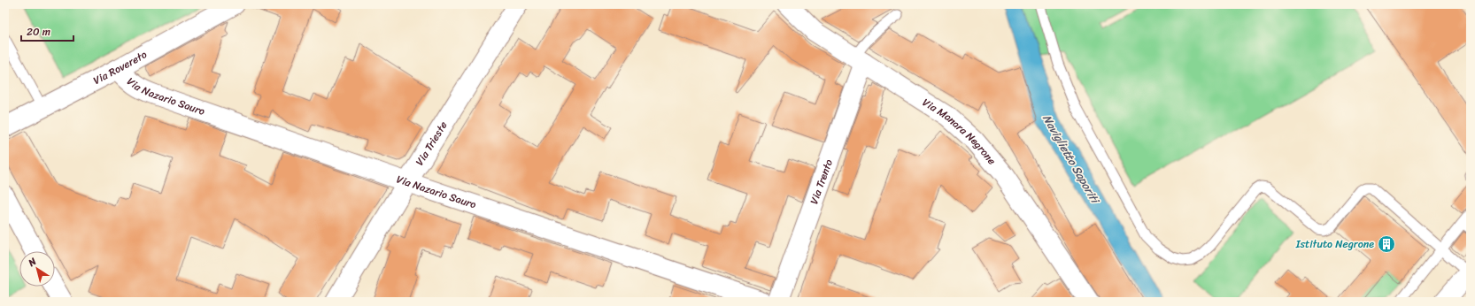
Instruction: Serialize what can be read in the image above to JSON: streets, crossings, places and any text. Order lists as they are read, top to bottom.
{
  "streets": {
    "street": [
      "Via Rovereto",
      "Via Nazario Sauro",
      "Via Manara Negrone",
      "Via Trieste",
      "Via Trento"
    ]
  },
  "crossings": [
    ["Via Rovereto", "Via Nazario Sauro"],
    ["Via Nazario Sauro", "Via Trieste"],
    ["Via Manara Negrone", "Via Trento"]
  ],
  "water": ["Naviglietto Saporiti"],
  "places": {
    "building": ["Istituto Negrone"]
  },
  "scale_bar": "20 m",
  "north": "top left"
}
